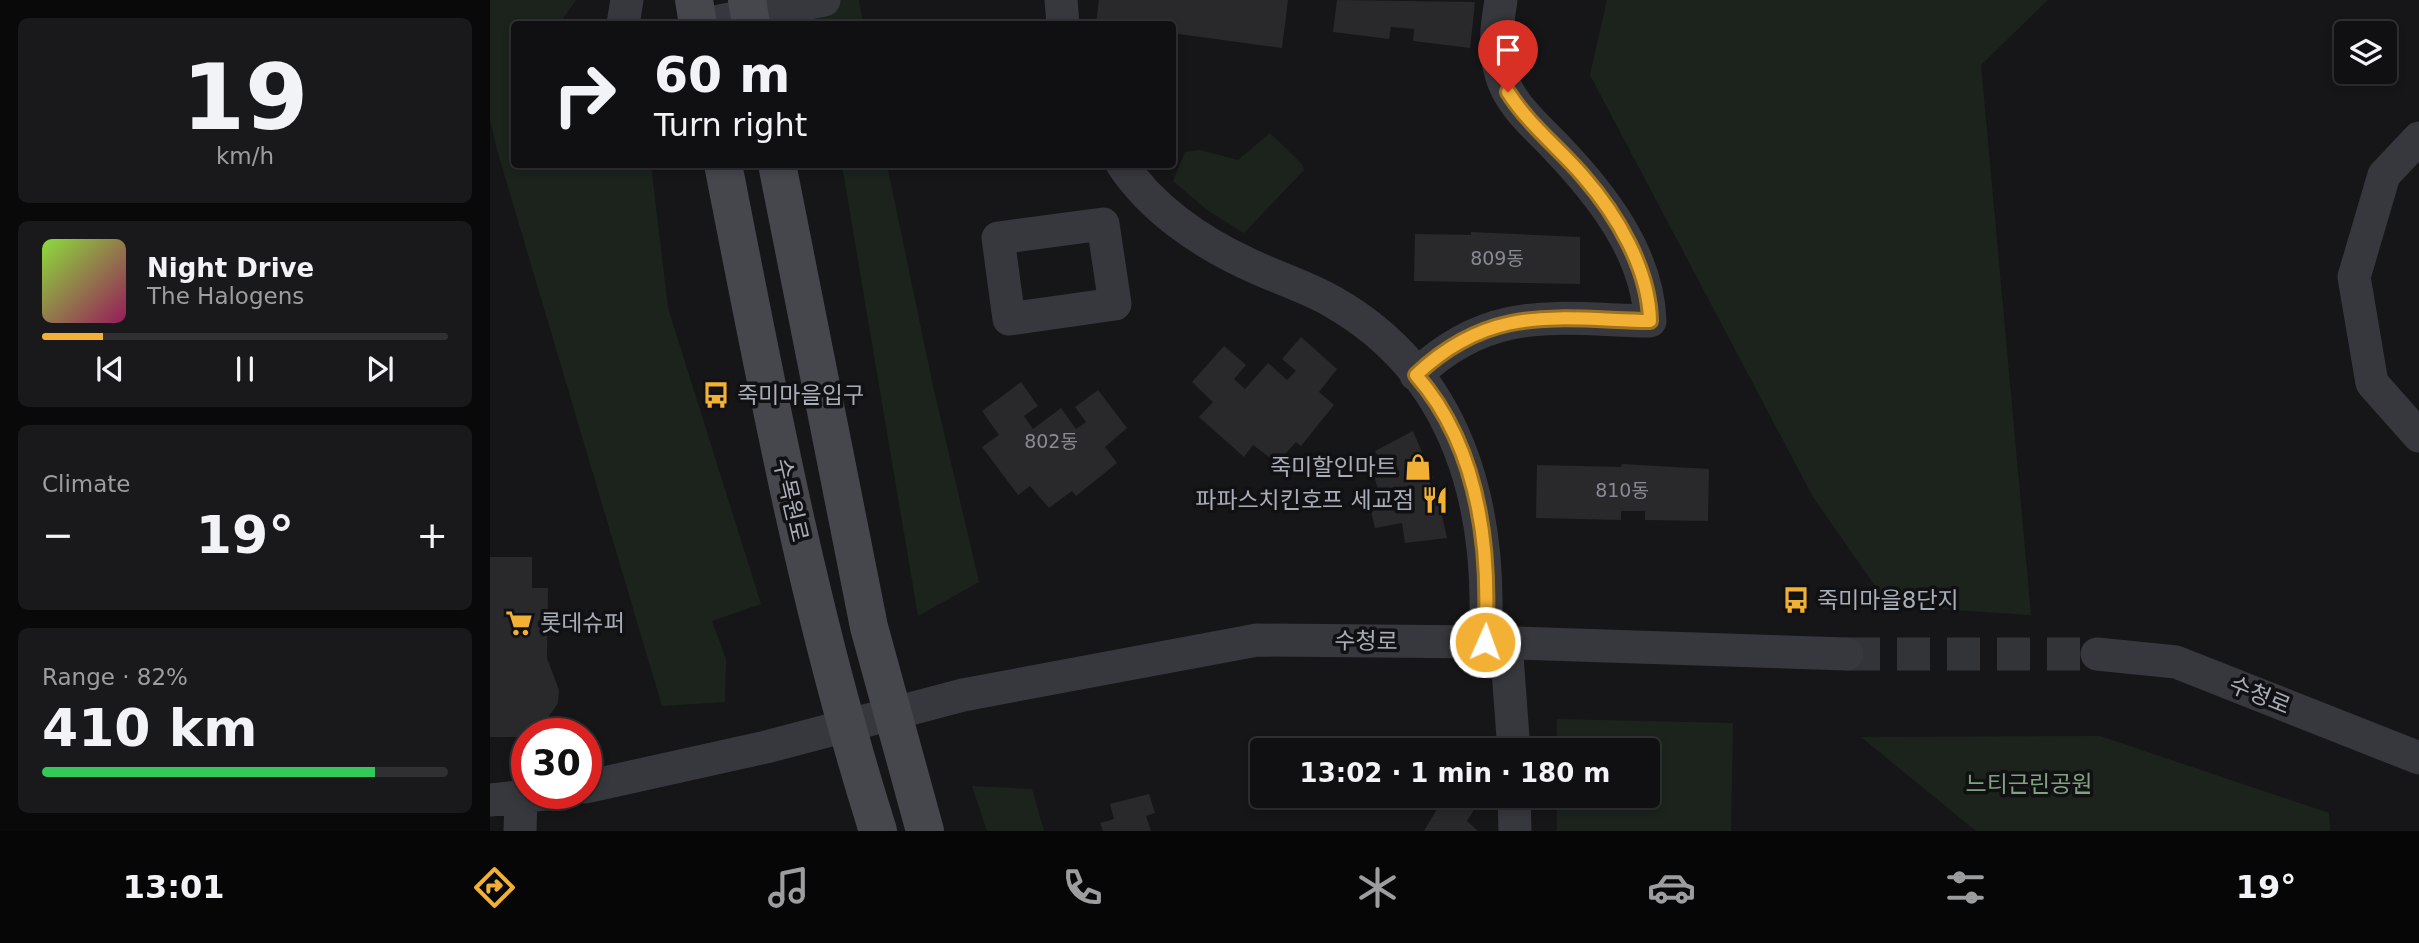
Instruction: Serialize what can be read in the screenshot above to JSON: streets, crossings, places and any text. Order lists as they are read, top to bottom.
{
  "streets": {
    "street": ["수목원로", "수청로"]
  },
  "crossings": [
    ["수목원로", "수청로"]
  ],
  "parks": ["느티근린공원"],
  "places": {
    "bus stop": ["죽미마을입구", "죽미마을8단지"],
    "shop": ["죽미할인마트"],
    "restaurant": ["파파스치킨호프 세교점"],
    "supermarket": ["롯데슈퍼"]
  },
  "house_numbers": ["809동", "802동", "810동"],
  "page": {
    "tile": [
      ["19", "km/h"],
      "Climate",
      ["Range · 82%", "410 km"]
    ],
    "turn": ["60 m", "Turn right"],
    "song": ["Night Drive", "The Halogens"],
    "heat": ["−", "19°", "+"],
    "limit": "30",
    "trip": "13:02 · 1 min · 180 m",
    "tabs": ["13:01", "19°"]
  }
}
